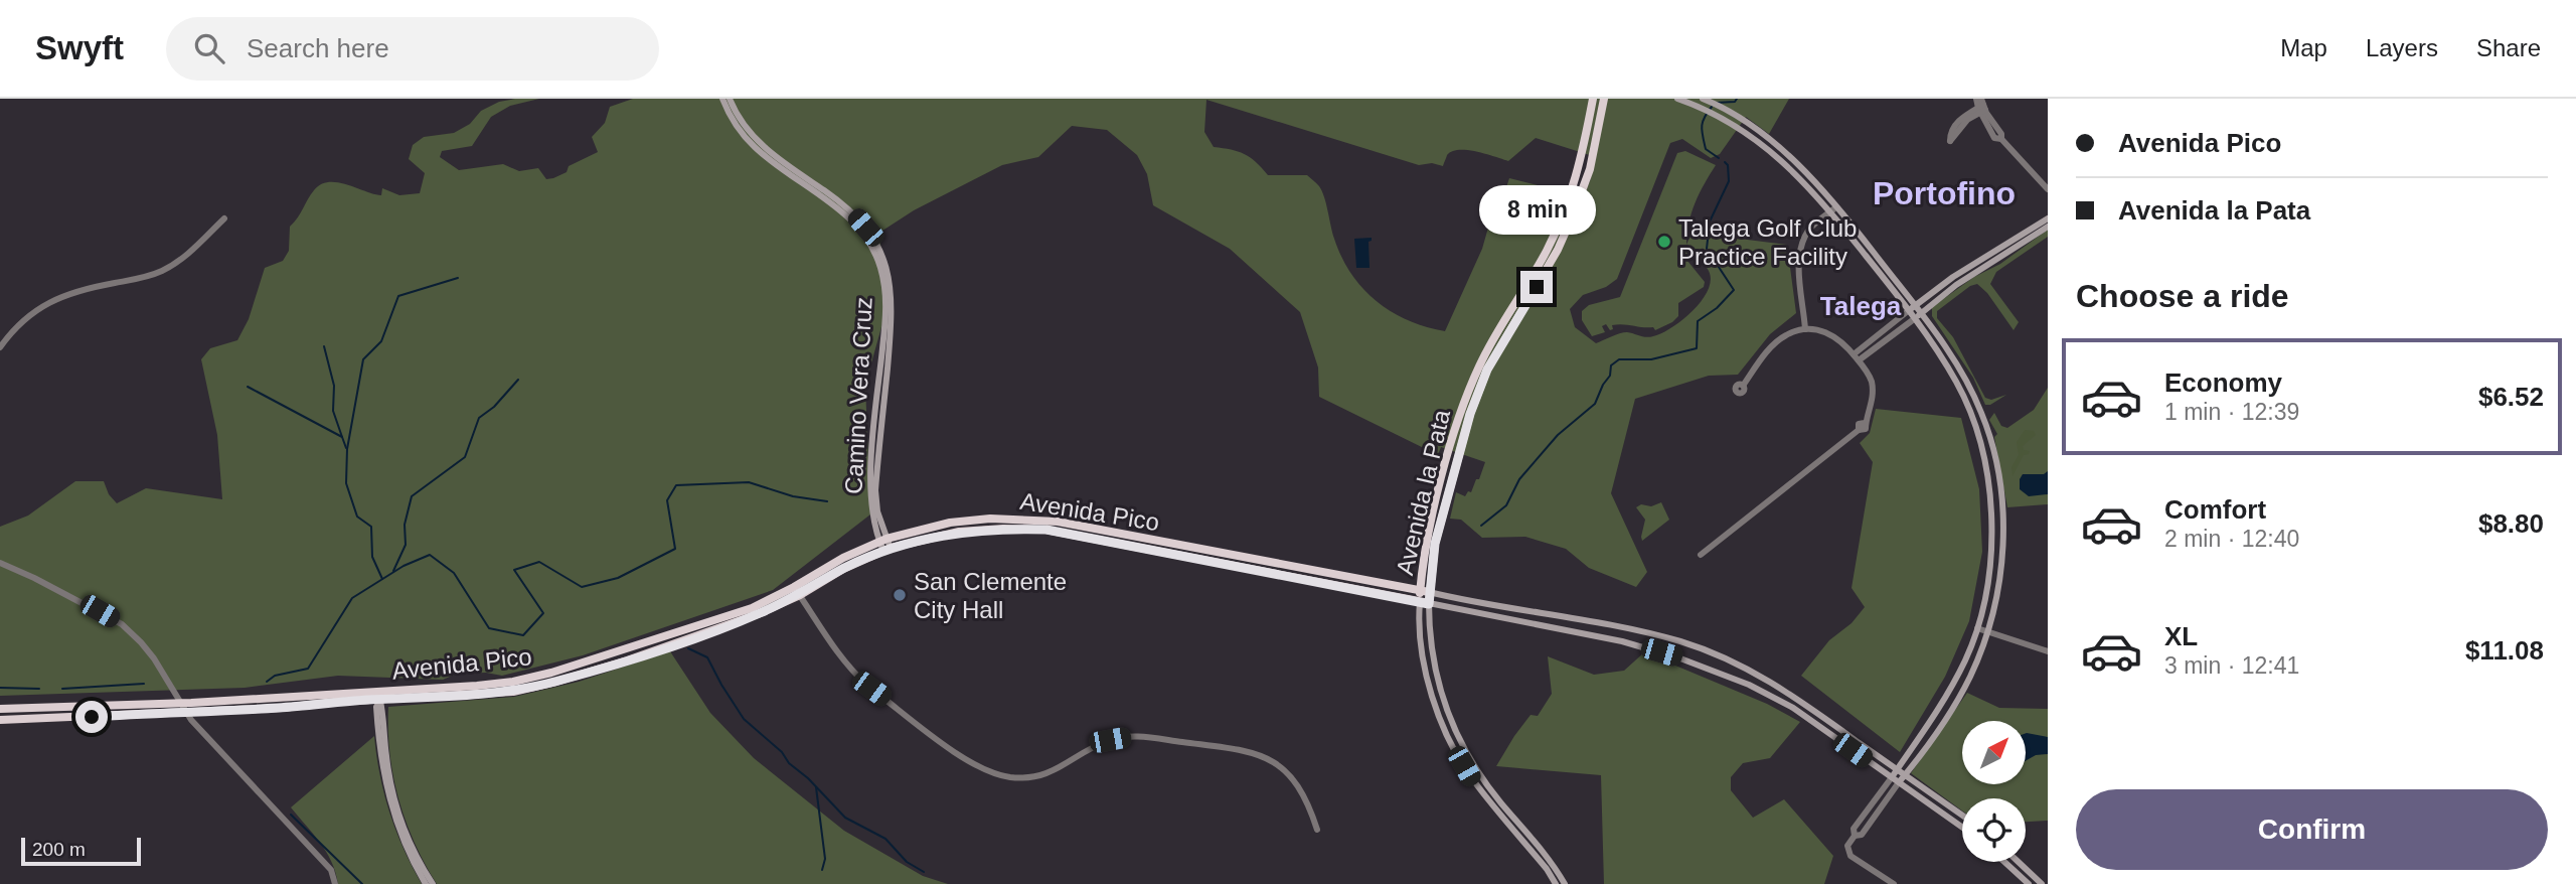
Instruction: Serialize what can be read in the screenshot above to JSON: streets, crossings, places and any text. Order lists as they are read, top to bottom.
{
  "streets": {
    "highway": ["Avenida la Pata", "Avenida Pico"],
    "main road": ["Camino Vera Cruz"]
  },
  "crossings": [
    ["Camino Vera Cruz", "Avenida Pico"],
    ["Avenida la Pata", "Avenida Pico"]
  ],
  "districts": ["Portofino", "Talega"],
  "places": ["Talega Golf Club Practice Facility", "San Clemente City Hall"],
  "scale_bar": "200 m",
  "north": "top right",
  "page": {
    "header": "Swyft",
    "search": "Search here",
    "nav": ["Map", "Layers", "Share"],
    "banner": ["Avenida Pico", "Avenida la Pata"],
    "bubble": "8 min",
    "heading": "Choose a ride",
    "list": [
      {
        "name": "Economy",
        "note": "1 min · 12:39",
        "value": "$6.52"
      },
      {
        "name": "Comfort",
        "note": "2 min · 12:40",
        "value": "$8.80"
      },
      {
        "name": "XL",
        "note": "3 min · 12:41",
        "value": "$11.08"
      }
    ],
    "buttons": "Confirm",
    "scale": "200 m"
  }
}
